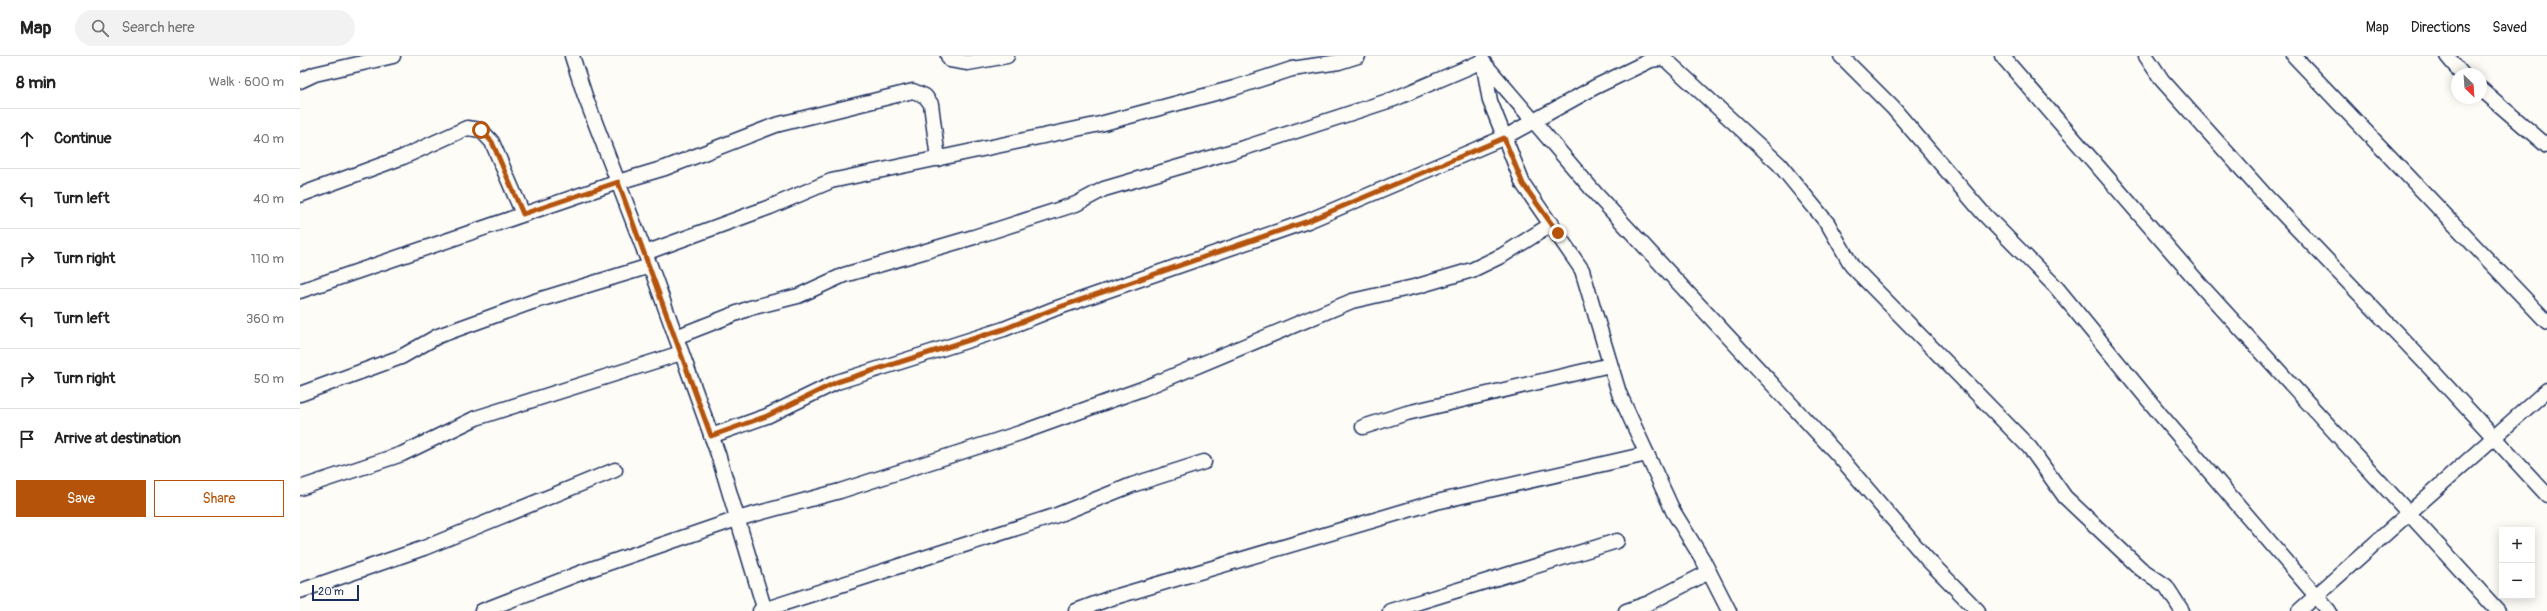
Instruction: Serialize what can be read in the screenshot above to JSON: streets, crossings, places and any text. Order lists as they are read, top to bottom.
{
  "scale_bar": "20 m",
  "north": "bottom right",
  "page": {
    "header": "Map",
    "search": "Search here",
    "nav": ["Map", "Directions", "Saved"],
    "heading": ["8 min", "Walk · 600 m"],
    "list": [
      ["Continue", "40 m"],
      ["Turn left", "40 m"],
      ["Turn right", "110 m"],
      ["Turn left", "360 m"],
      ["Turn right", "50 m"],
      "Arrive at destination"
    ],
    "buttons": ["Save", "Share"],
    "map_buttons": ["+", "−"],
    "scale": "20 m"
  }
}
